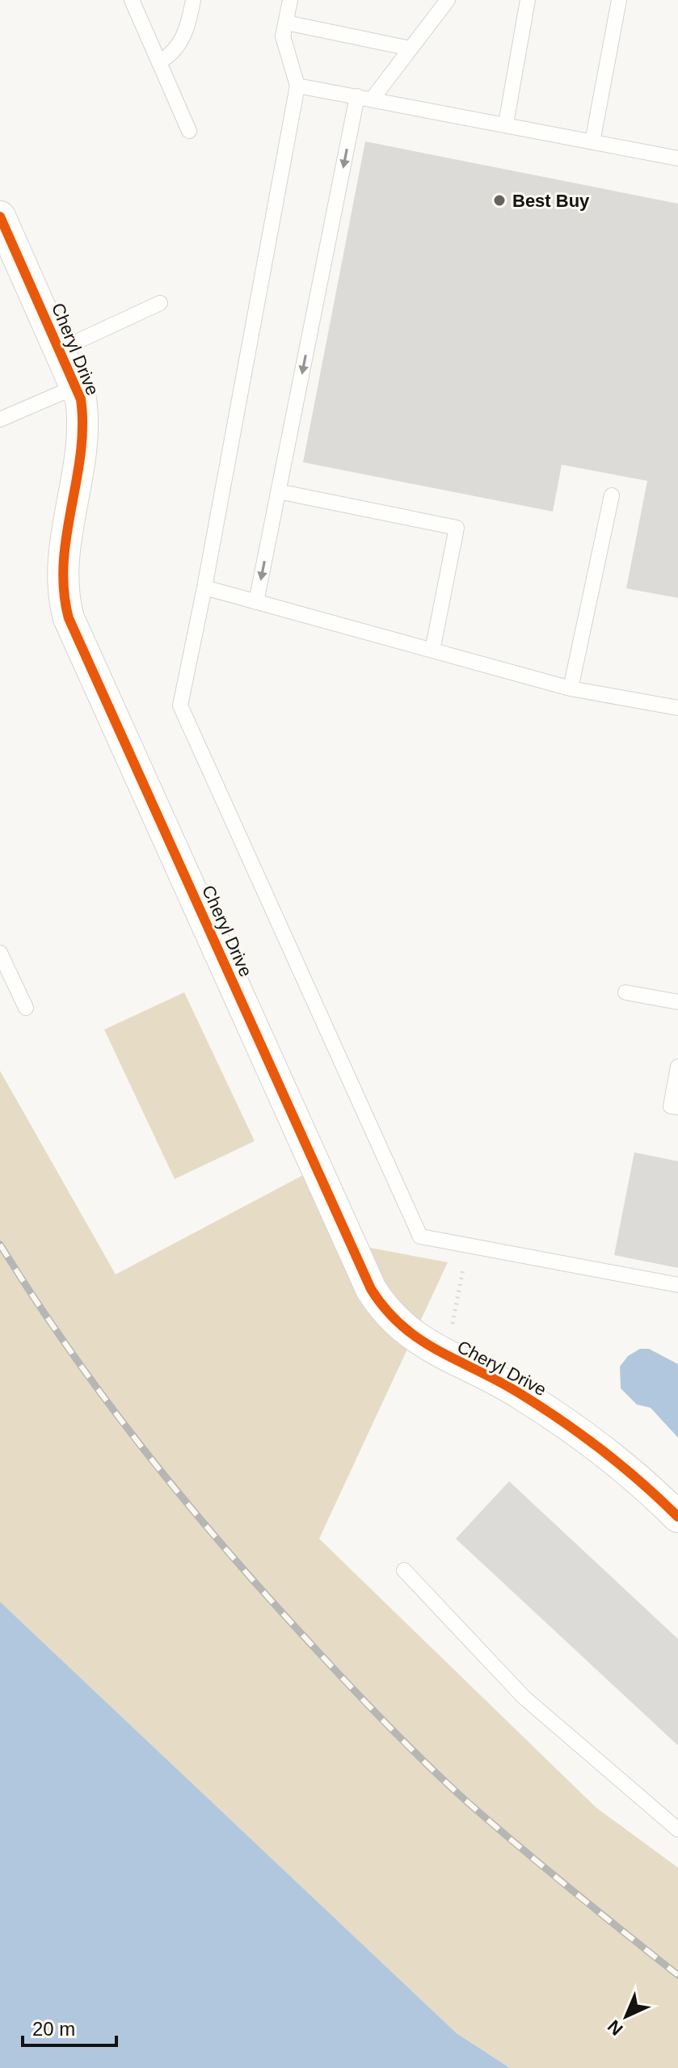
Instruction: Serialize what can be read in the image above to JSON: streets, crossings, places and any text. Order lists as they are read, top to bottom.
{
  "streets": {
    "street": ["Cheryl Drive"]
  },
  "places": ["Best Buy"],
  "scale_bar": "20 m",
  "north": "bottom left"
}
